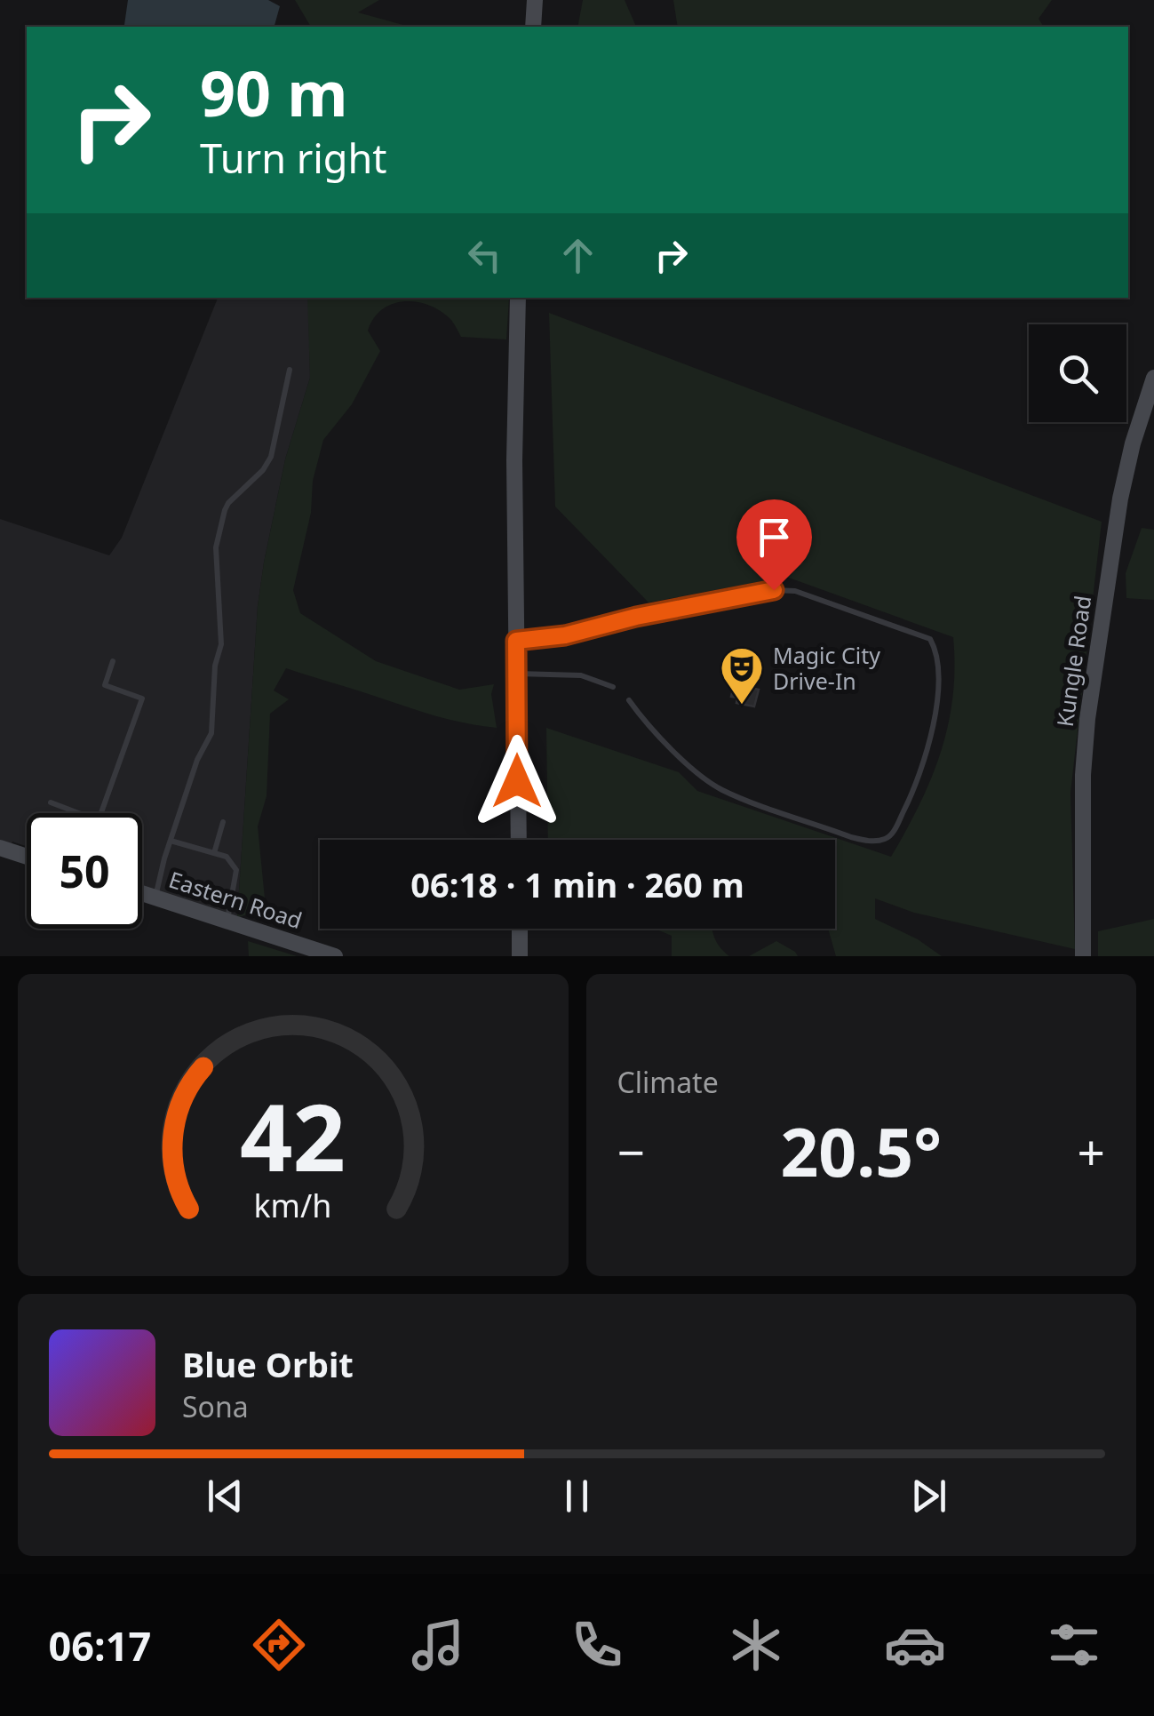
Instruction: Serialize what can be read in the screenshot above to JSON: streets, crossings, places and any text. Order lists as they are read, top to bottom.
{
  "streets": {
    "street": ["Kungle Road", "Eastern Road"]
  },
  "places": {
    "theatre": ["Magic City Drive-In"]
  },
  "page": {
    "turn": ["90 m", "Turn right"],
    "limit": "50",
    "trip": "06:18 · 1 min · 260 m",
    "tile": "Climate",
    "heat": ["−", "20.5°", "+"],
    "song": ["Blue Orbit", "Sona"],
    "tabs": "06:17",
    "gauge": ["42", "km/h"]
  }
}
